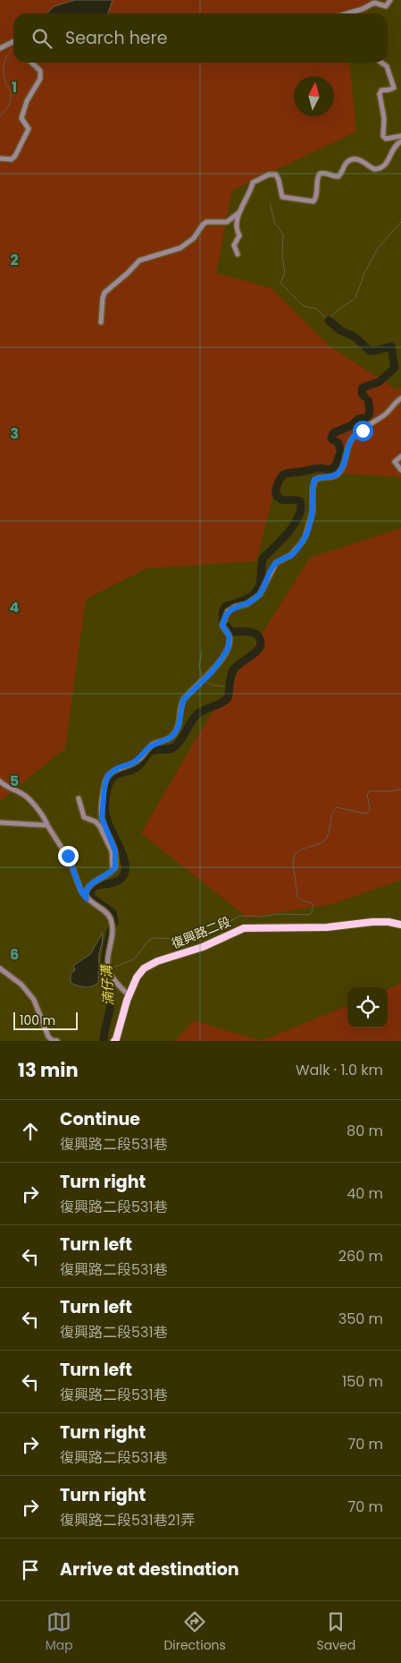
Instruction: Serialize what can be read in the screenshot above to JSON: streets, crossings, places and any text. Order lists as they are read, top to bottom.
{
  "streets": {
    "main road": ["復興路二段"]
  },
  "water": ["湳仔溝"],
  "scale_bar": "100 m",
  "north": "top",
  "page": {
    "search": "Search here",
    "scale": "100 m",
    "heading": ["13 min", "Walk · 1.0 km"],
    "list": [
      ["Continue", "復興路二段531巷", "80 m"],
      ["Turn right", "復興路二段531巷", "40 m"],
      ["Turn left", "復興路二段531巷", "260 m"],
      ["Turn left", "復興路二段531巷", "350 m"],
      ["Turn left", "復興路二段531巷", "150 m"],
      ["Turn right", "復興路二段531巷", "70 m"],
      ["Turn right", "復興路二段531巷21弄", "70 m"],
      "Arrive at destination"
    ],
    "nav": ["Map", "Directions", "Saved"]
  },
  "grid": {
    "rows": [
      "1",
      "2",
      "3",
      "4",
      "5",
      "6"
    ]
  }
}
